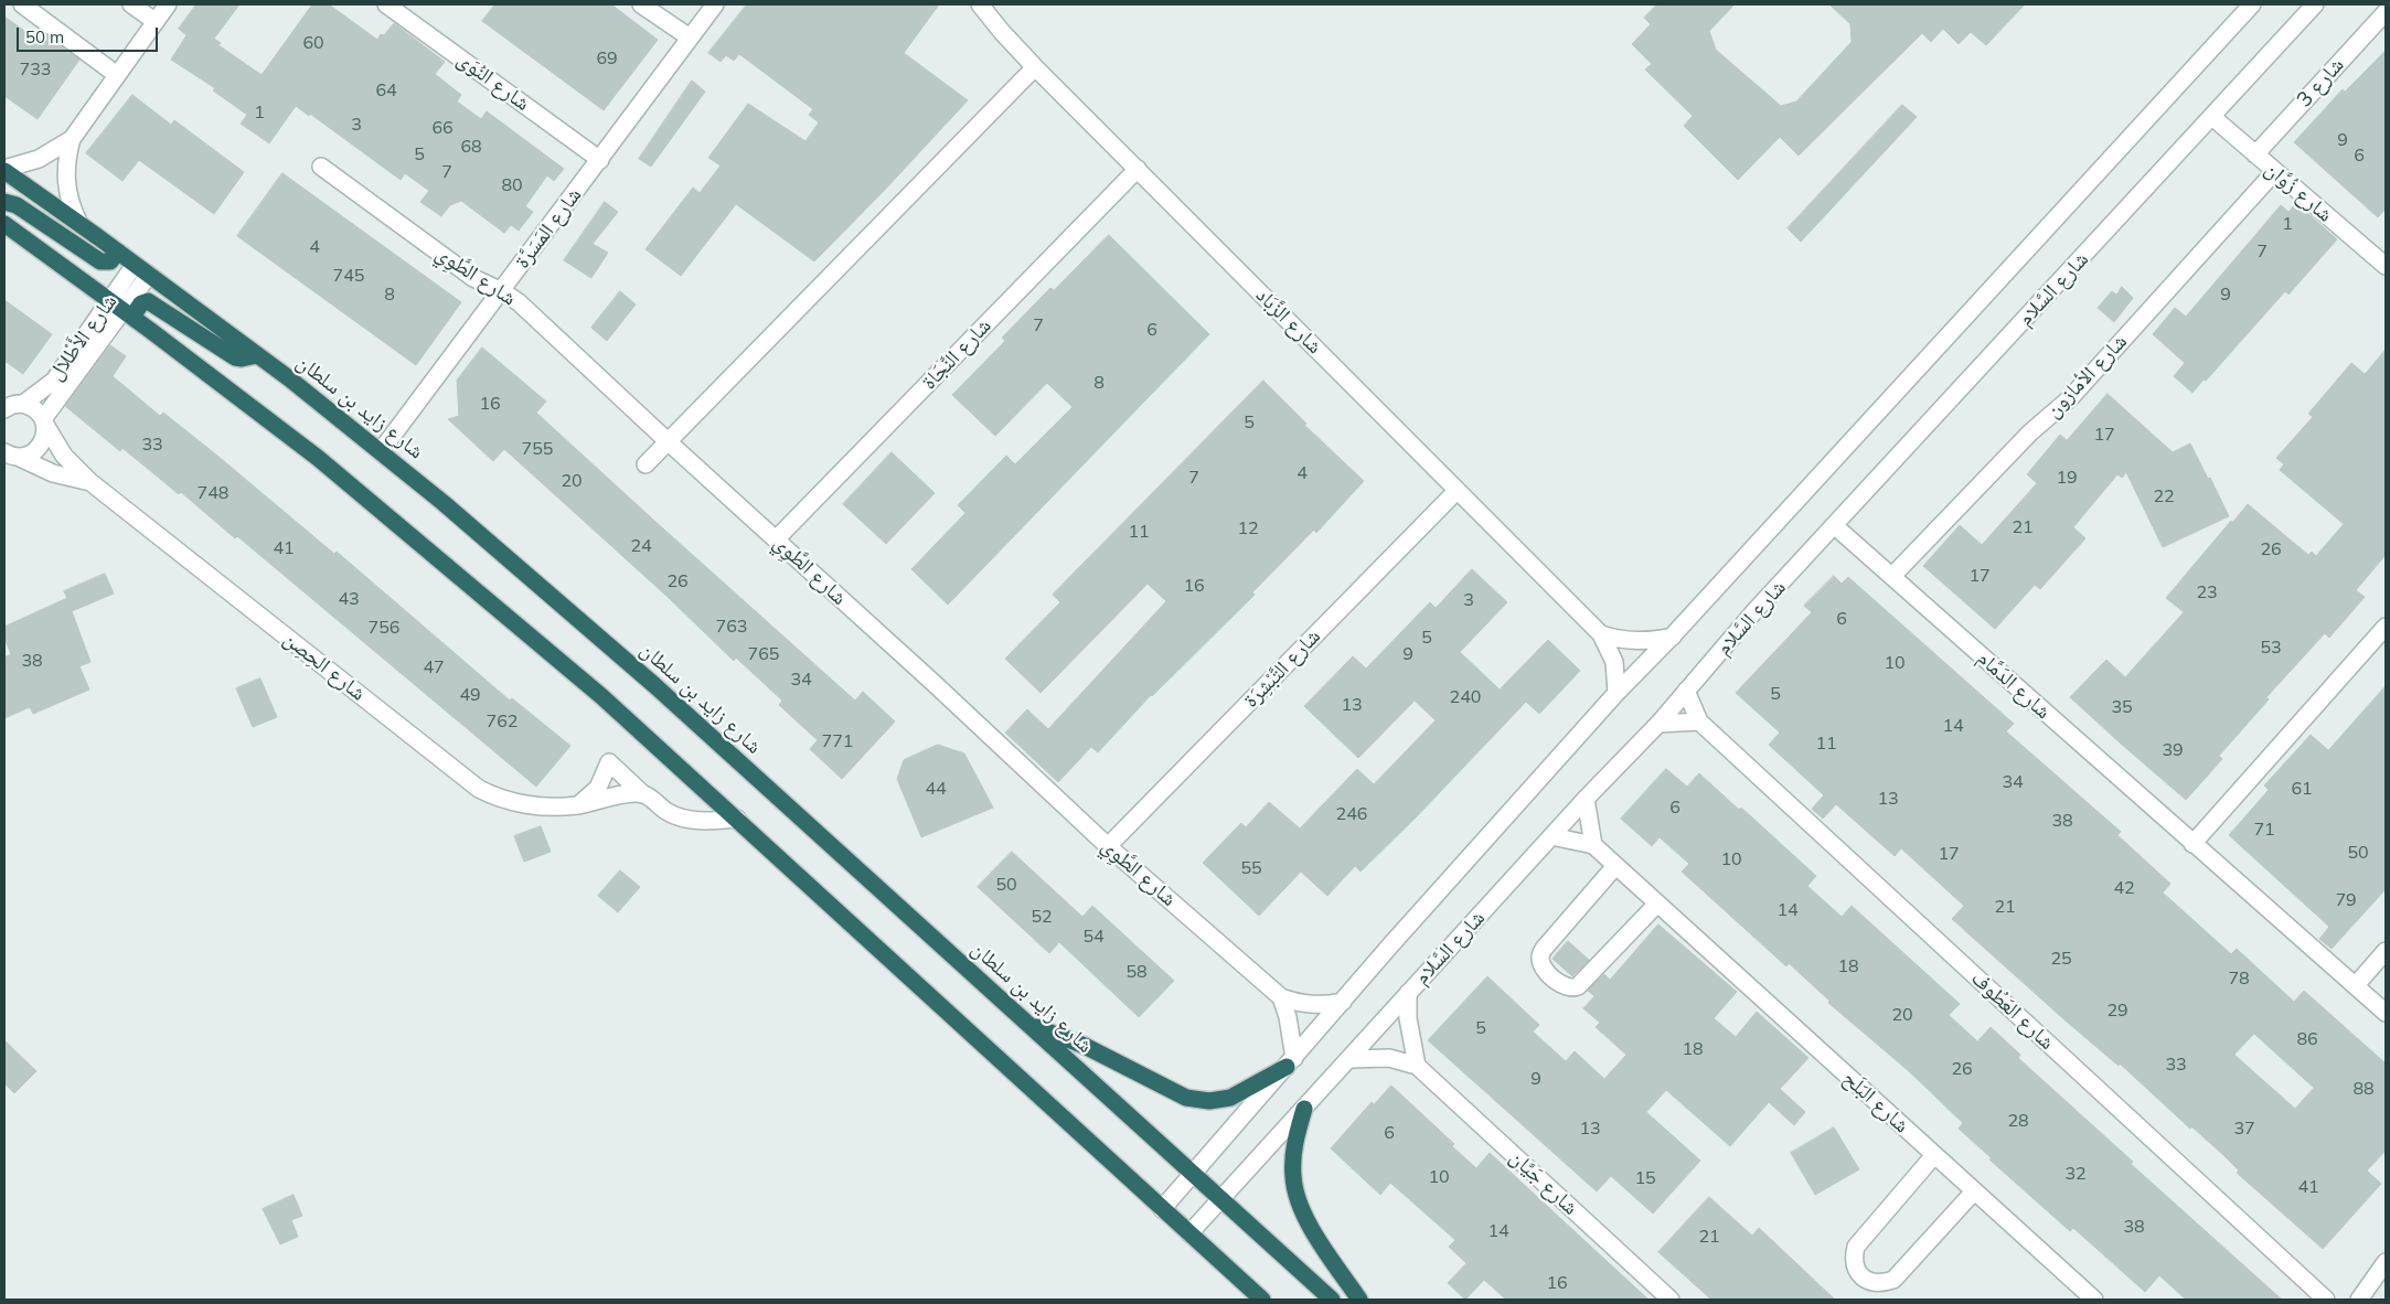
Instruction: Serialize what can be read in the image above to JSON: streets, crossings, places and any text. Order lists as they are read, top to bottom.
{
  "streets": {
    "highway": ["شارع زايد بن سلطان"],
    "street": [
      "شارع النُوَى",
      "شارع 3",
      "شارع زُوَّان",
      "شارع المَسَرَّة",
      "شارع الطَّوِي",
      "شارع السَّلام",
      "شارع الزَّبَاد",
      "شارع الأَطْلال",
      "شارع النَّجَاة",
      "شارع الأمازون",
      "شارع الحِصِن",
      "شارع التَّبْشِرَة",
      "شارع الدَمَّام",
      "شارع العَطُوف",
      "شارع البَلَح",
      "شارع جَيَّان"
    ]
  },
  "crossings": [
    ["شارع النُوَى", "شارع المَسَرَّة"],
    ["شارع 3", "شارع زُوَّان"],
    ["شارع زُوَّان", "شارع السَّلام"],
    ["شارع زُوَّان", "شارع الأمازون"],
    ["شارع المَسَرَّة", "شارع الطَّوِي"],
    ["شارع المَسَرَّة", "شارع زايد بن سلطان"],
    ["شارع الطَّوِي", "شارع النَّجَاة"],
    ["شارع الطَّوِي", "شارع التَّبْشِرَة"],
    ["شارع السَّلام", "شارع زايد بن سلطان"],
    ["شارع السَّلام", "شارع الدَمَّام"],
    ["شارع السَّلام", "شارع العَطُوف"],
    ["شارع السَّلام", "شارع جَيَّان"],
    ["شارع الزَّبَاد", "شارع النَّجَاة"],
    ["شارع الزَّبَاد", "شارع التَّبْشِرَة"],
    ["شارع الأَطْلال", "شارع زايد بن سلطان"],
    ["شارع الأَطْلال", "شارع الحِصِن"],
    ["شارع الأمازون", "شارع الدَمَّام"]
  ],
  "house_numbers": [
    "60",
    "69",
    "733",
    "64",
    "1",
    "3",
    "66",
    "9",
    "68",
    "5",
    "6",
    "7",
    "80",
    "1",
    "4",
    "7",
    "745",
    "8",
    "9",
    "7",
    "6",
    "8",
    "16",
    "5",
    "17",
    "33",
    "755",
    "4",
    "7",
    "19",
    "20",
    "748",
    "22",
    "21",
    "12",
    "11",
    "24",
    "41",
    "26",
    "17",
    "26",
    "16",
    "23",
    "43",
    "3",
    "6",
    "763",
    "756",
    "5",
    "53",
    "765",
    "9",
    "38",
    "10",
    "47",
    "34",
    "5",
    "49",
    "240",
    "13",
    "35",
    "762",
    "14",
    "771",
    "11",
    "39",
    "34",
    "44",
    "61",
    "13",
    "6",
    "246",
    "38",
    "71",
    "50",
    "17",
    "10",
    "55",
    "50",
    "42",
    "79",
    "21",
    "14",
    "52",
    "54",
    "25",
    "18",
    "58",
    "78",
    "29",
    "20",
    "5",
    "86",
    "18",
    "33",
    "26",
    "9",
    "88",
    "28",
    "13",
    "37",
    "6",
    "32",
    "10",
    "15",
    "41",
    "38",
    "14",
    "21",
    "16"
  ],
  "scale_bar": "50 m"
}
